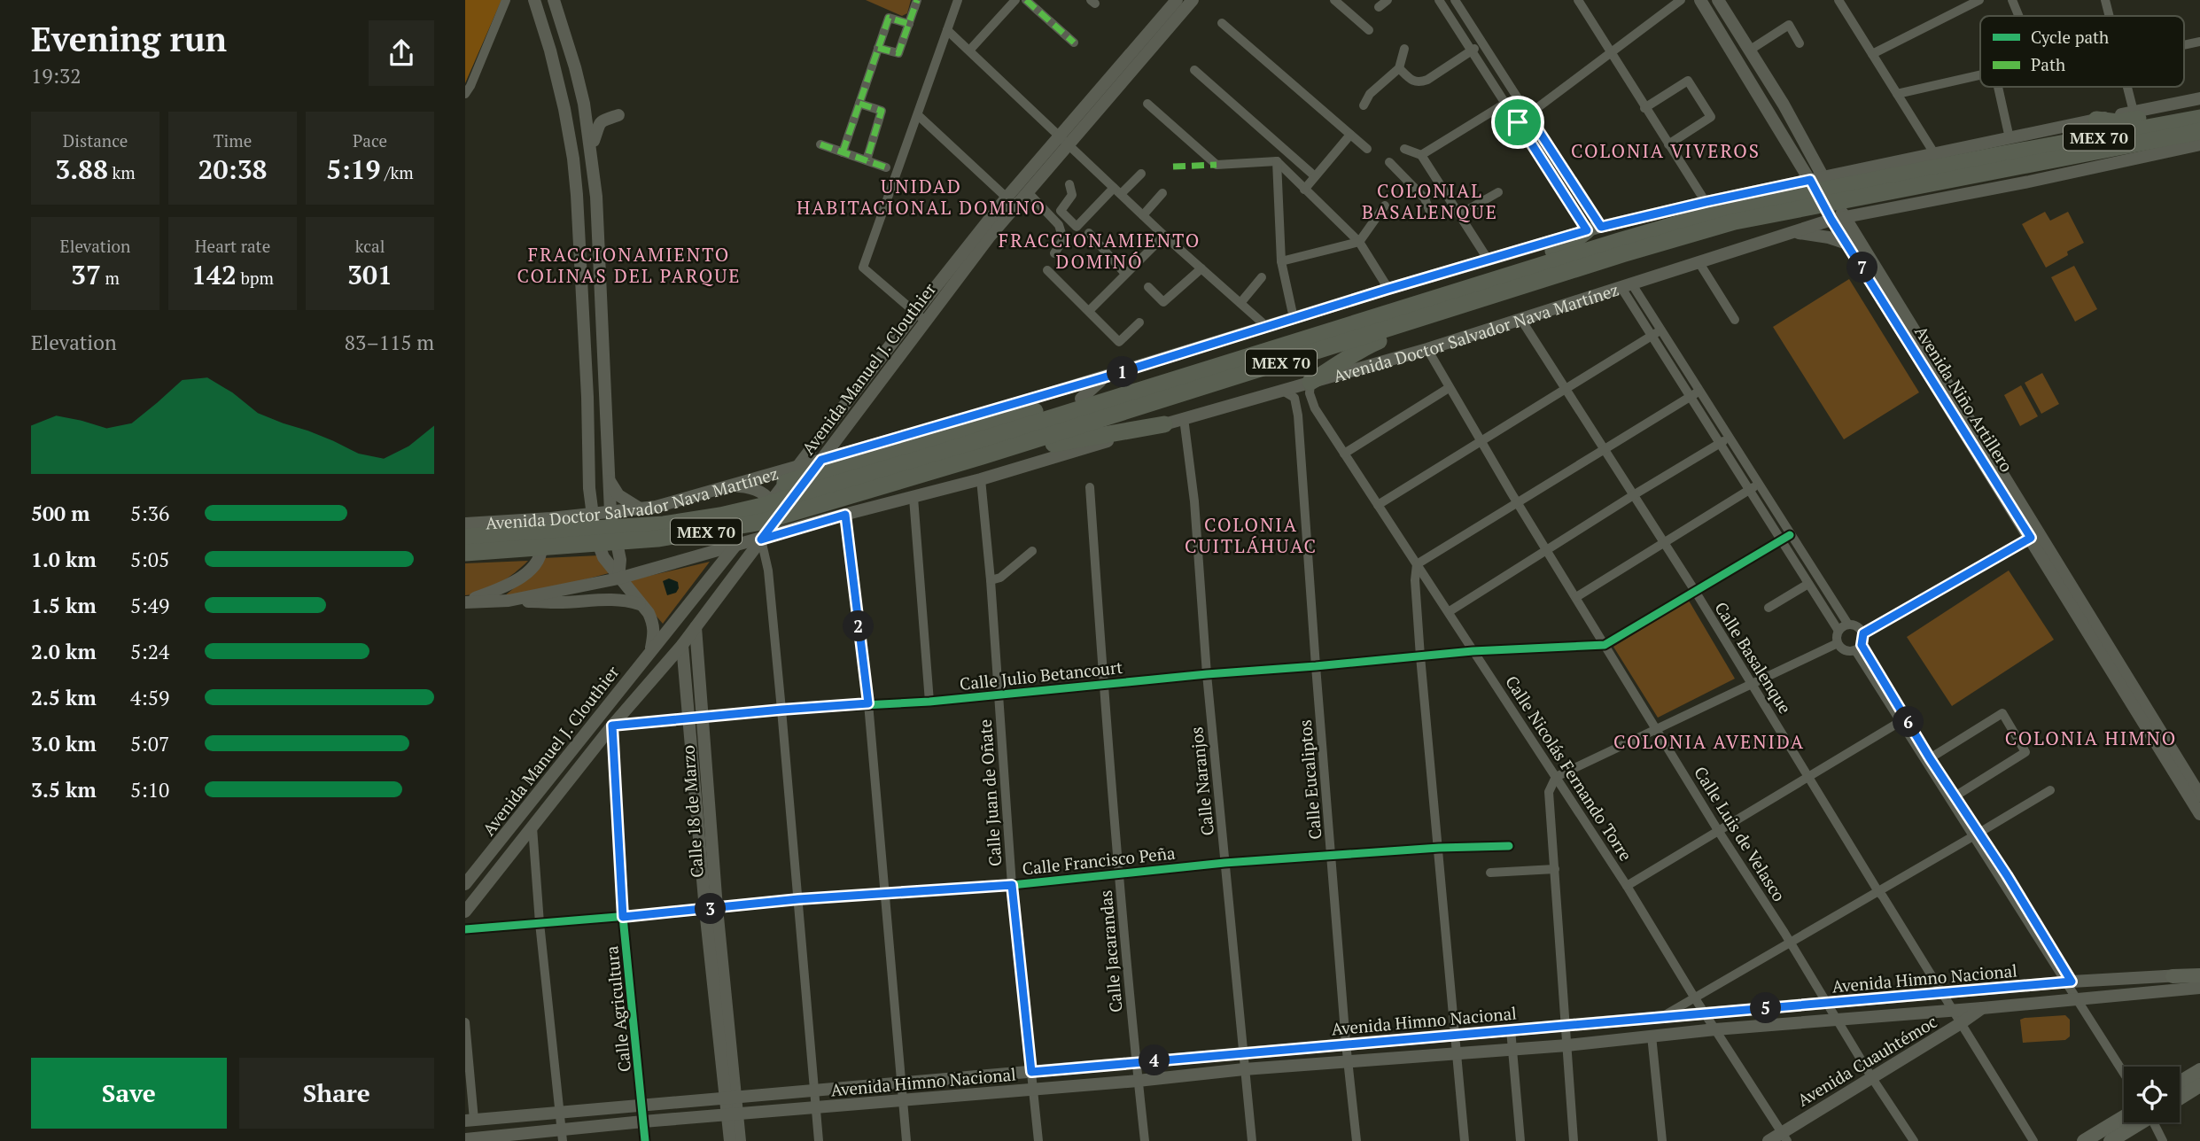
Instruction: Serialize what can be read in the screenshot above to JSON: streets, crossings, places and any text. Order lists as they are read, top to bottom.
{
  "streets": {
    "highway": ["MEX 70", "Avenida Doctor Salvador Nava Martínez"],
    "main road": [
      "Avenida Manuel J. Clouthier",
      "Avenida Niño Artillero",
      "Calle 18 de Marzo",
      "Avenida Himno Nacional",
      "Avenida Cuauhtémoc"
    ],
    "street": [
      "Calle Basalenque",
      "Calle Julio Betancourt",
      "Calle Nicolás Fernando Torre",
      "Calle Eucaliptos",
      "Calle Naranjos",
      "Calle Juan de Oñate",
      "Calle Luis de Velasco",
      "Calle Francisco Peña",
      "Calle Jacarandas",
      "Calle Agricultura"
    ]
  },
  "crossings": [
    ["Avenida Doctor Salvador Nava Martínez", "Avenida Manuel J. Clouthier"],
    ["Avenida Doctor Salvador Nava Martínez", "Avenida Niño Artillero"],
    ["Avenida Doctor Salvador Nava Martínez", "Calle Basalenque"],
    ["Avenida Doctor Salvador Nava Martínez", "Calle Nicolás Fernando Torre"],
    ["Avenida Doctor Salvador Nava Martínez", "Calle Eucaliptos"],
    ["Avenida Doctor Salvador Nava Martínez", "Calle Naranjos"],
    ["Avenida Doctor Salvador Nava Martínez", "Calle Juan de Oñate"],
    ["Avenida Doctor Salvador Nava Martínez", "Calle Luis de Velasco"],
    ["Avenida Manuel J. Clouthier", "Calle Julio Betancourt"],
    ["Avenida Manuel J. Clouthier", "Calle 18 de Marzo"],
    ["Avenida Manuel J. Clouthier", "Calle Agricultura"],
    ["Calle Basalenque", "Avenida Himno Nacional"],
    ["Calle Basalenque", "Avenida Cuauhtémoc"],
    ["Calle Julio Betancourt", "Calle Nicolás Fernando Torre"],
    ["Calle Julio Betancourt", "Calle Eucaliptos"],
    ["Calle Julio Betancourt", "Calle Naranjos"],
    ["Calle Julio Betancourt", "Calle Juan de Oñate"],
    ["Calle Julio Betancourt", "Calle 18 de Marzo"],
    ["Calle Julio Betancourt", "Calle Luis de Velasco"],
    ["Calle Julio Betancourt", "Calle Jacarandas"],
    ["Calle Julio Betancourt", "Calle Agricultura"],
    ["Calle Nicolás Fernando Torre", "Avenida Himno Nacional"],
    ["Calle Nicolás Fernando Torre", "Avenida Cuauhtémoc"],
    ["Calle Eucaliptos", "Calle Francisco Peña"],
    ["Calle Eucaliptos", "Avenida Himno Nacional"],
    ["Calle Naranjos", "Calle Francisco Peña"],
    ["Calle Naranjos", "Avenida Himno Nacional"],
    ["Calle Juan de Oñate", "Calle Francisco Peña"],
    ["Calle Juan de Oñate", "Avenida Himno Nacional"],
    ["Calle 18 de Marzo", "Calle Francisco Peña"],
    ["Calle 18 de Marzo", "Avenida Himno Nacional"],
    ["Calle Luis de Velasco", "Avenida Himno Nacional"],
    ["Calle Luis de Velasco", "Avenida Cuauhtémoc"],
    ["Calle Francisco Peña", "Calle Jacarandas"],
    ["Calle Francisco Peña", "Calle Agricultura"],
    ["Calle Jacarandas", "Avenida Himno Nacional"],
    ["Avenida Himno Nacional", "Calle Agricultura"],
    ["Avenida Himno Nacional", "Avenida Cuauhtémoc"]
  ],
  "districts": [
    "COLONIA VIVEROS",
    "UNIDAD HABITACIONAL DOMINO",
    "COLONIAL BASALENQUE",
    "FRACCIONAMIENTO DOMINÓ",
    "FRACCIONAMIENTO COLINAS DEL PARQUE",
    "COLONIA CUITLÁHUAC",
    "COLONIA HIMNO",
    "COLONIA AVENIDA"
  ],
  "legend": ["Cycle path", "Path"],
  "page": {
    "heading": ["Evening run", "19:32"],
    "stats": [
      ["Distance", "3.88 km"],
      ["Time", "20:38"],
      ["Pace", "5:19 /km"],
      ["Elevation", "37 m"],
      ["Heart rate", "142 bpm"],
      ["kcal", "301"]
    ],
    "pins": [
      "7",
      "1",
      "2",
      "6",
      "3",
      "5",
      "4"
    ],
    "chart": ["Elevation", "83–115 m"],
    "list": [
      {
        "name": "500 m",
        "note": "5:36"
      },
      {
        "name": "1.0 km",
        "note": "5:05"
      },
      {
        "name": "1.5 km",
        "note": "5:49"
      },
      {
        "name": "2.0 km",
        "note": "5:24"
      },
      {
        "name": "2.5 km",
        "note": "4:59"
      },
      {
        "name": "3.0 km",
        "note": "5:07"
      },
      {
        "name": "3.5 km",
        "note": "5:10"
      }
    ],
    "buttons": ["Save", "Share"]
  }
}
